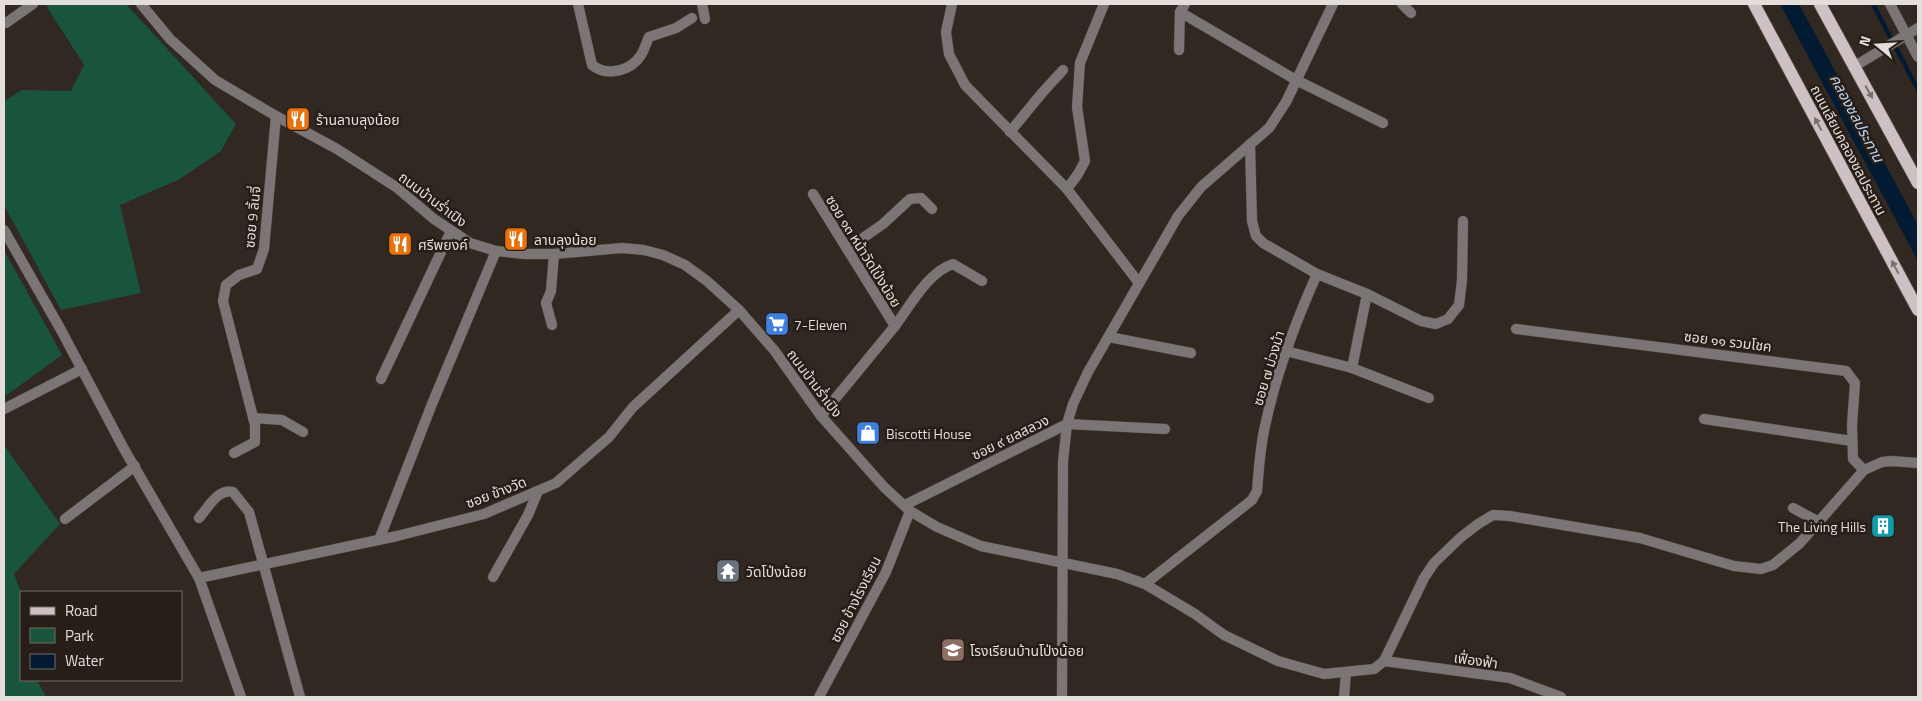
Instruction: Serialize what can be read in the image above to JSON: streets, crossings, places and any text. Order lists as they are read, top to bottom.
{
  "streets": {
    "main road": ["ถนนเลียบคลองชลประทาน"],
    "street": [
      "ถนนบ้านร่ำเปิง",
      "ซอย 9 ลิ้นจี่",
      "ซอย ๑๓ หน้าวัดโป่งน้อย",
      "ซอย ๑๑ รวมโชค",
      "ซอย ๗ ม่วงม้า",
      "ซอย ๙ ยลสลวง",
      "ซอย ข้างวัด",
      "ซอย ข้างโรงเรียน",
      "เฟื่องฟ้า"
    ]
  },
  "crossings": [
    ["ถนนบ้านร่ำเปิง", "ซอย 9 ลิ้นจี่"],
    ["ถนนบ้านร่ำเปิง", "ซอย ๑๓ หน้าวัดโป่งน้อย"],
    ["ถนนบ้านร่ำเปิง", "ซอย ๗ ม่วงม้า"],
    ["ถนนบ้านร่ำเปิง", "ซอย ๙ ยลสลวง"],
    ["ถนนบ้านร่ำเปิง", "ซอย ข้างวัด"],
    ["ถนนบ้านร่ำเปิง", "ซอย ข้างโรงเรียน"],
    ["ถนนบ้านร่ำเปิง", "เฟื่องฟ้า"],
    ["ซอย ๙ ยลสลวง", "ซอย ข้างโรงเรียน"]
  ],
  "water": ["คลองชลประทาน"],
  "places": {
    "restaurant": ["ร้านลาบลุงน้อย", "ลาบลุงน้อย", "ศรีพยงค์"],
    "supermarket": ["7-Eleven"],
    "shop": ["Biscotti House"],
    "building": ["The Living Hills"],
    "temple": ["วัดโป่งน้อย"],
    "school or university": ["โรงเรียนบ้านโป่งน้อย"]
  },
  "legend": ["Road", "Park", "Water"],
  "north": "left"
}
